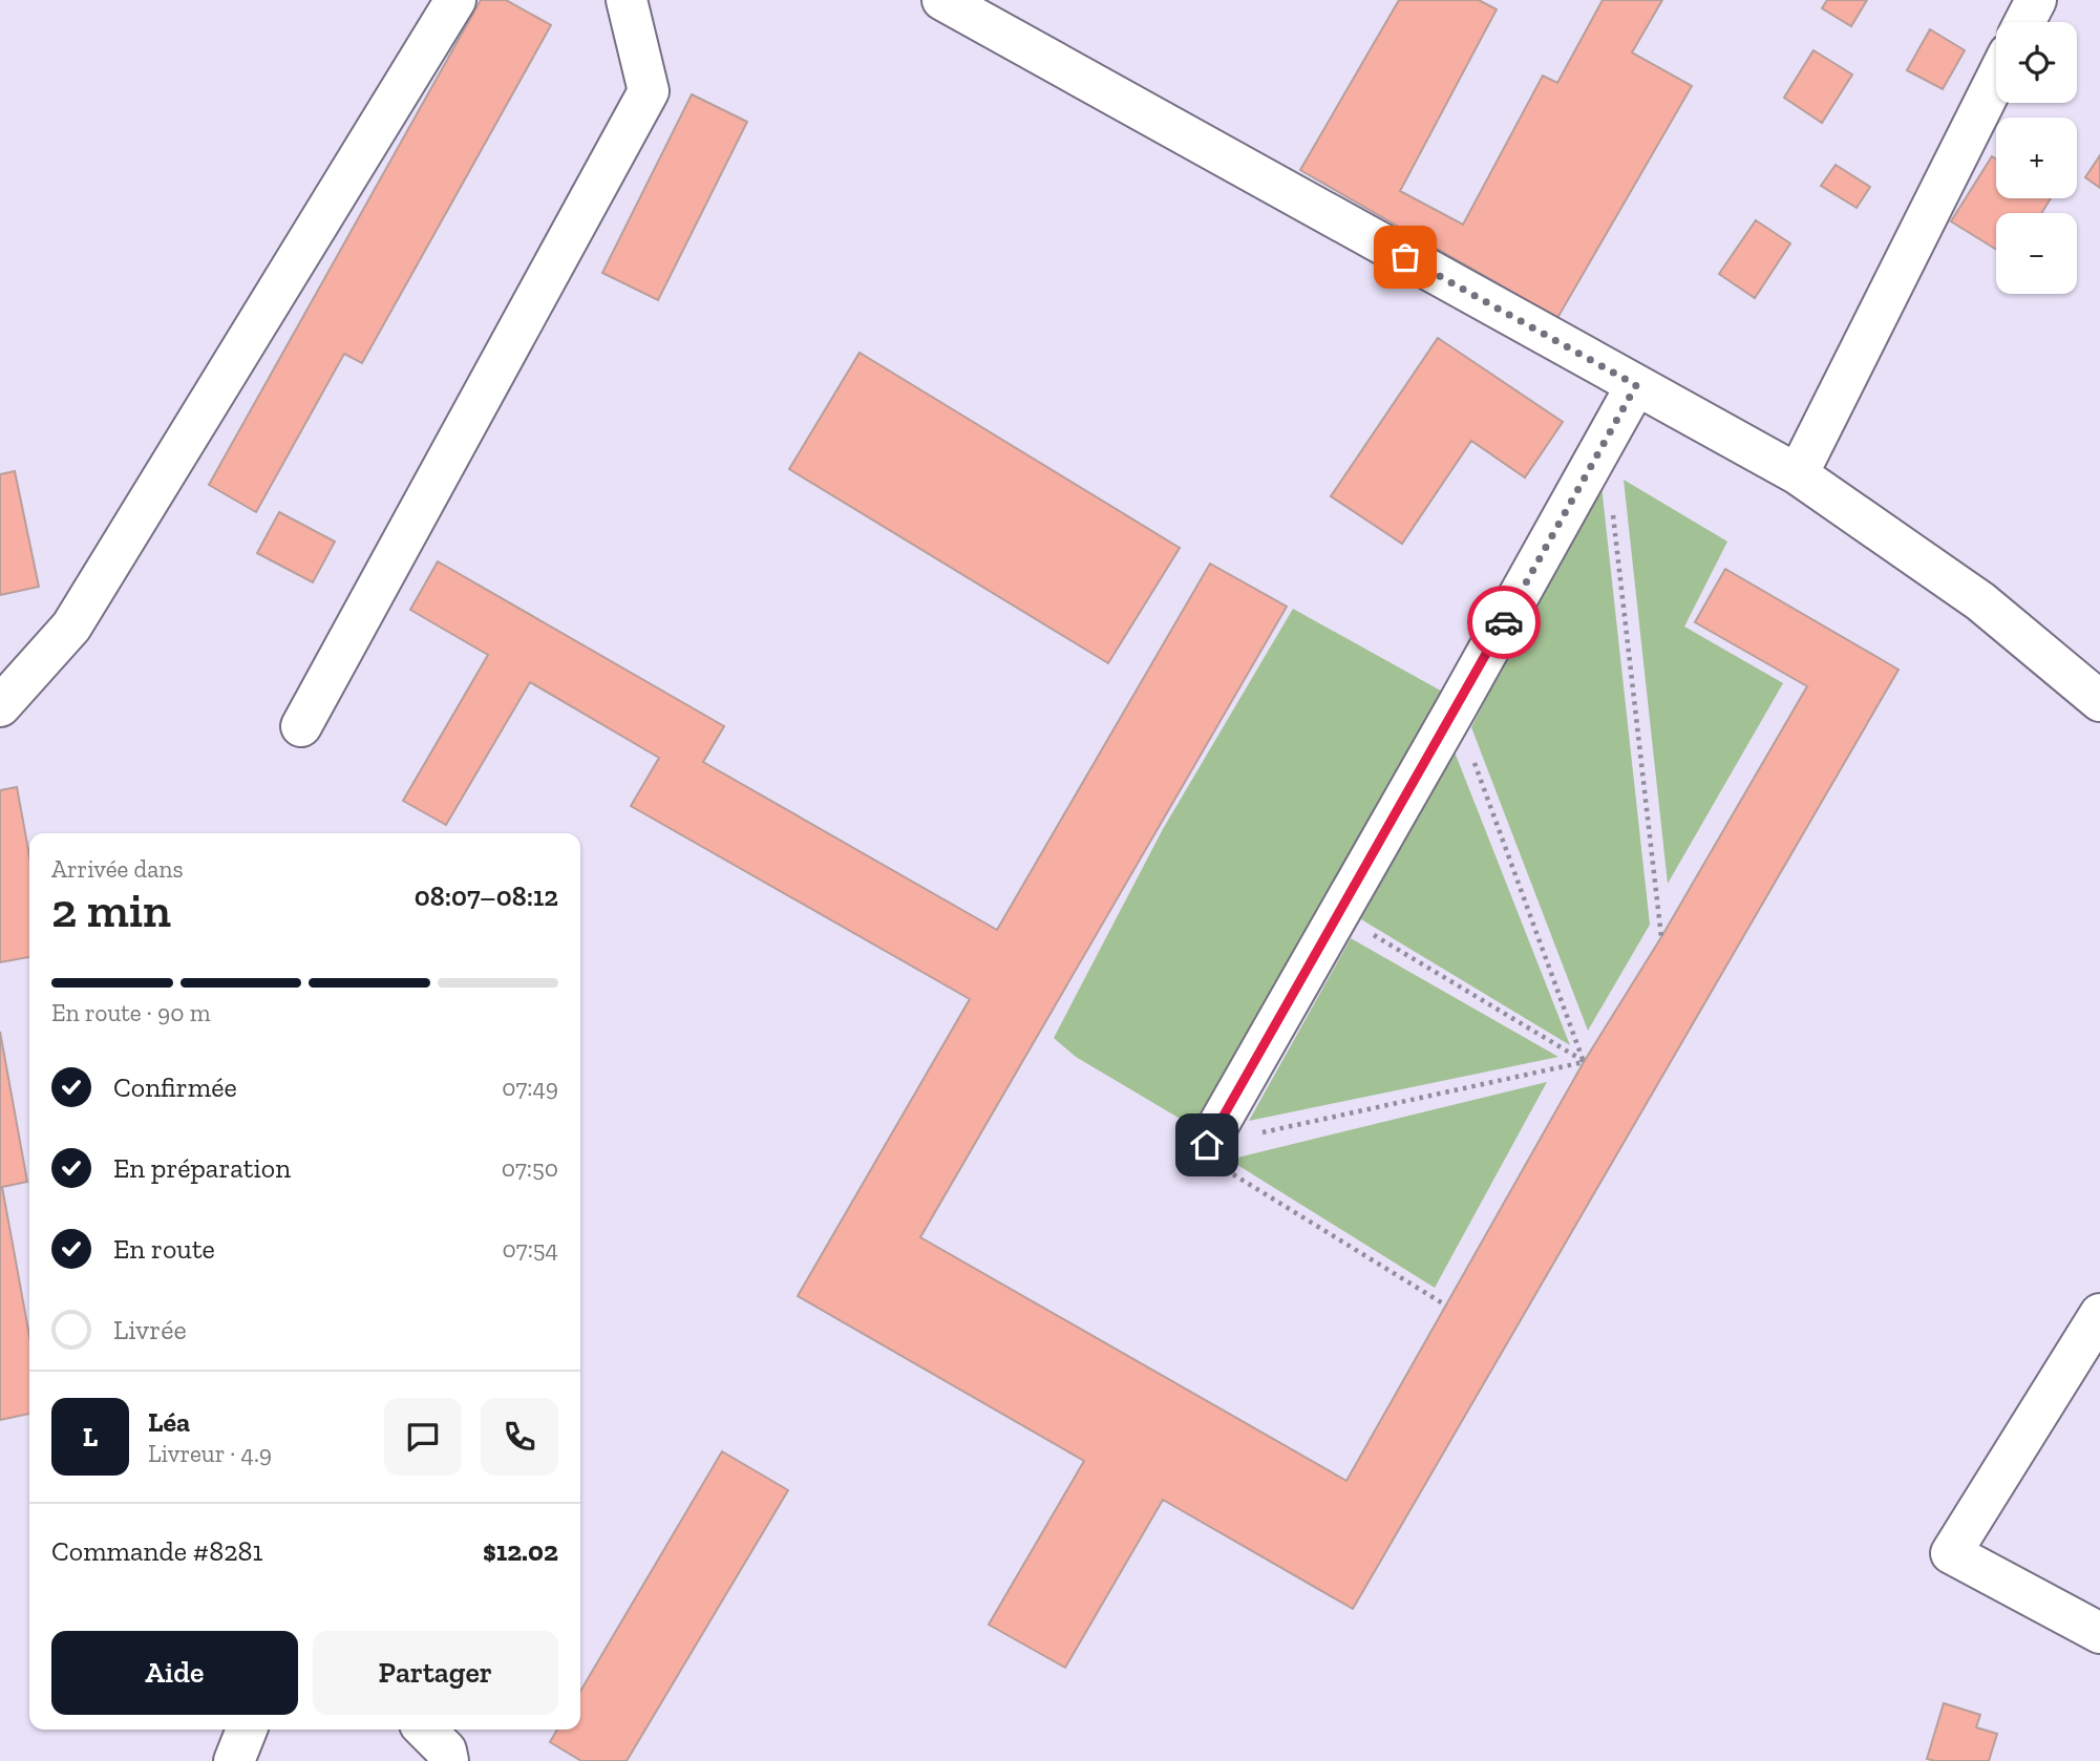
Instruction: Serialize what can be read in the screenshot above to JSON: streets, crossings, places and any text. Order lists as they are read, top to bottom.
{
  "page": {
    "map_buttons": ["+", "−"],
    "heading": ["2 min", "Arrivée dans", "08:07–08:12"],
    "panel": [
      "Léa",
      "Livreur · 4.9",
      "Commande #8281",
      "$12.02"
    ],
    "bar": "En route · 90 m",
    "list": [
      ["Confirmée", "07:49"],
      ["En préparation", "07:50"],
      ["En route", "07:54"],
      "Livrée"
    ],
    "round": "L",
    "buttons": ["Aide", "Partager"]
  }
}
